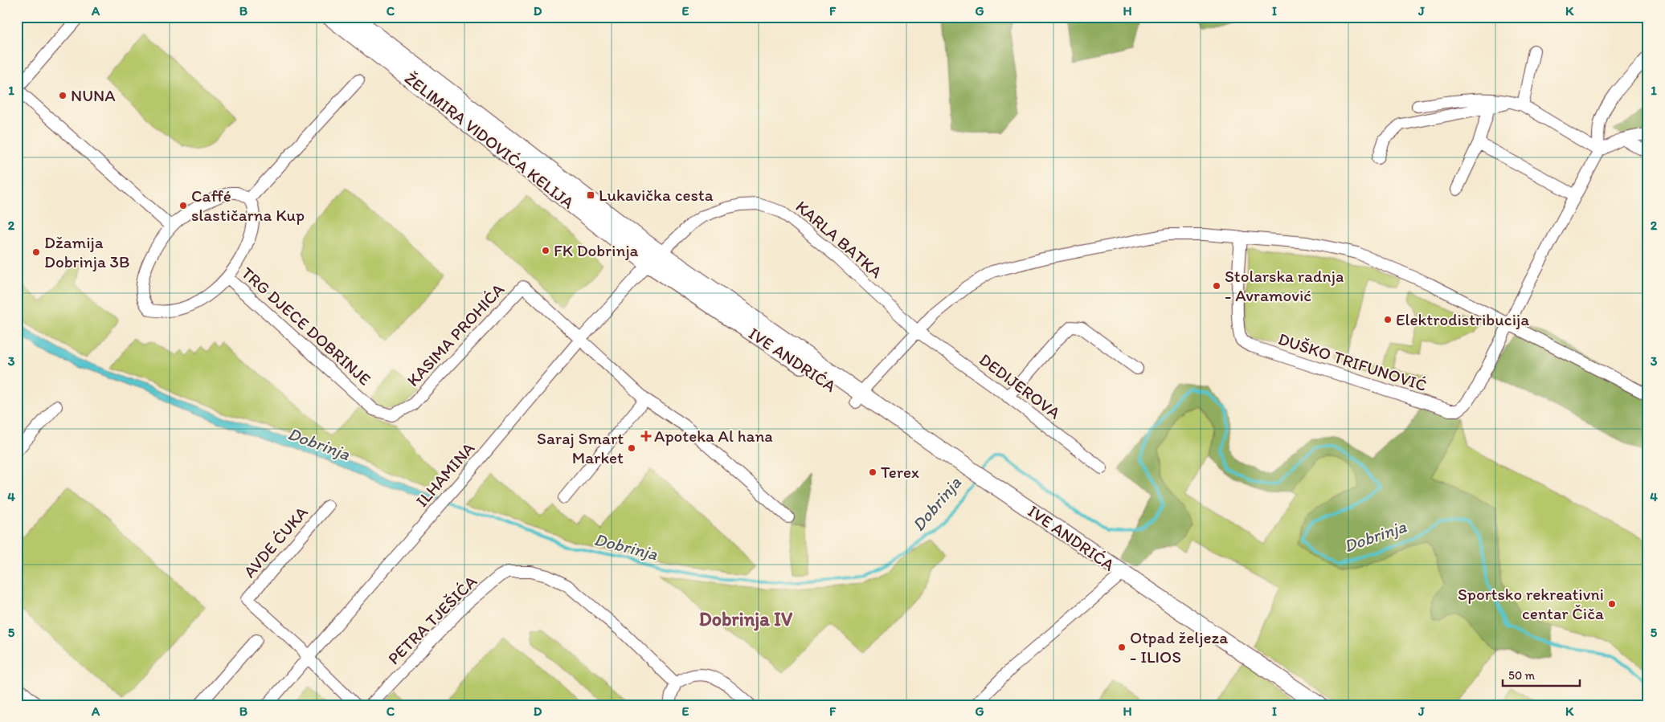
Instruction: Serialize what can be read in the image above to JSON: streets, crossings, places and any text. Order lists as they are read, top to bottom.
{
  "streets": {
    "main road": ["ŽELIMIRA VIDOVIĆA KELIJA", "IVE ANDRIĆA"],
    "street": [
      "KARLA BATKA",
      "TRG DJECE DOBRINJE",
      "KASIMA PROHIĆA",
      "DUŠKO TRIFUNOVIĆ",
      "DEDIJEROVA",
      "ILHAMINA",
      "AVDE ĆUKA",
      "PETRA TJEŠIĆA"
    ]
  },
  "crossings": [
    ["ŽELIMIRA VIDOVIĆA KELIJA", "KARLA BATKA"],
    ["ŽELIMIRA VIDOVIĆA KELIJA", "IVE ANDRIĆA"],
    ["ŽELIMIRA VIDOVIĆA KELIJA", "ILHAMINA"],
    ["KARLA BATKA", "IVE ANDRIĆA"],
    ["KARLA BATKA", "DEDIJEROVA"],
    ["KARLA BATKA", "ILHAMINA"],
    ["TRG DJECE DOBRINJE", "KASIMA PROHIĆA"],
    ["KASIMA PROHIĆA", "ILHAMINA"],
    ["IVE ANDRIĆA", "ILHAMINA"],
    ["ILHAMINA", "AVDE ĆUKA"]
  ],
  "districts": ["Dobrinja IV"],
  "water": ["Dobrinja"],
  "places": {
    "other": [
      "NUNA",
      "Caffé slastičarna Kup",
      "FK Dobrinja",
      "Džamija Dobrinja 3B",
      "Stolarska radnja - Avramović",
      "Elektrodistribucija",
      "Saraj Smart Market",
      "Terex",
      "Sportsko rekreativni centar Čiča",
      "Otpad željeza - ILIOS"
    ],
    "transit": ["Lukavička cesta"],
    "health": ["Apoteka Al hana"]
  },
  "scale_bar": "50 m",
  "grid": {
    "columns": [
      "A",
      "B",
      "C",
      "D",
      "E",
      "F",
      "G",
      "H",
      "I",
      "J",
      "K"
    ],
    "rows": [
      "1",
      "2",
      "3",
      "4",
      "5"
    ]
  }
}
